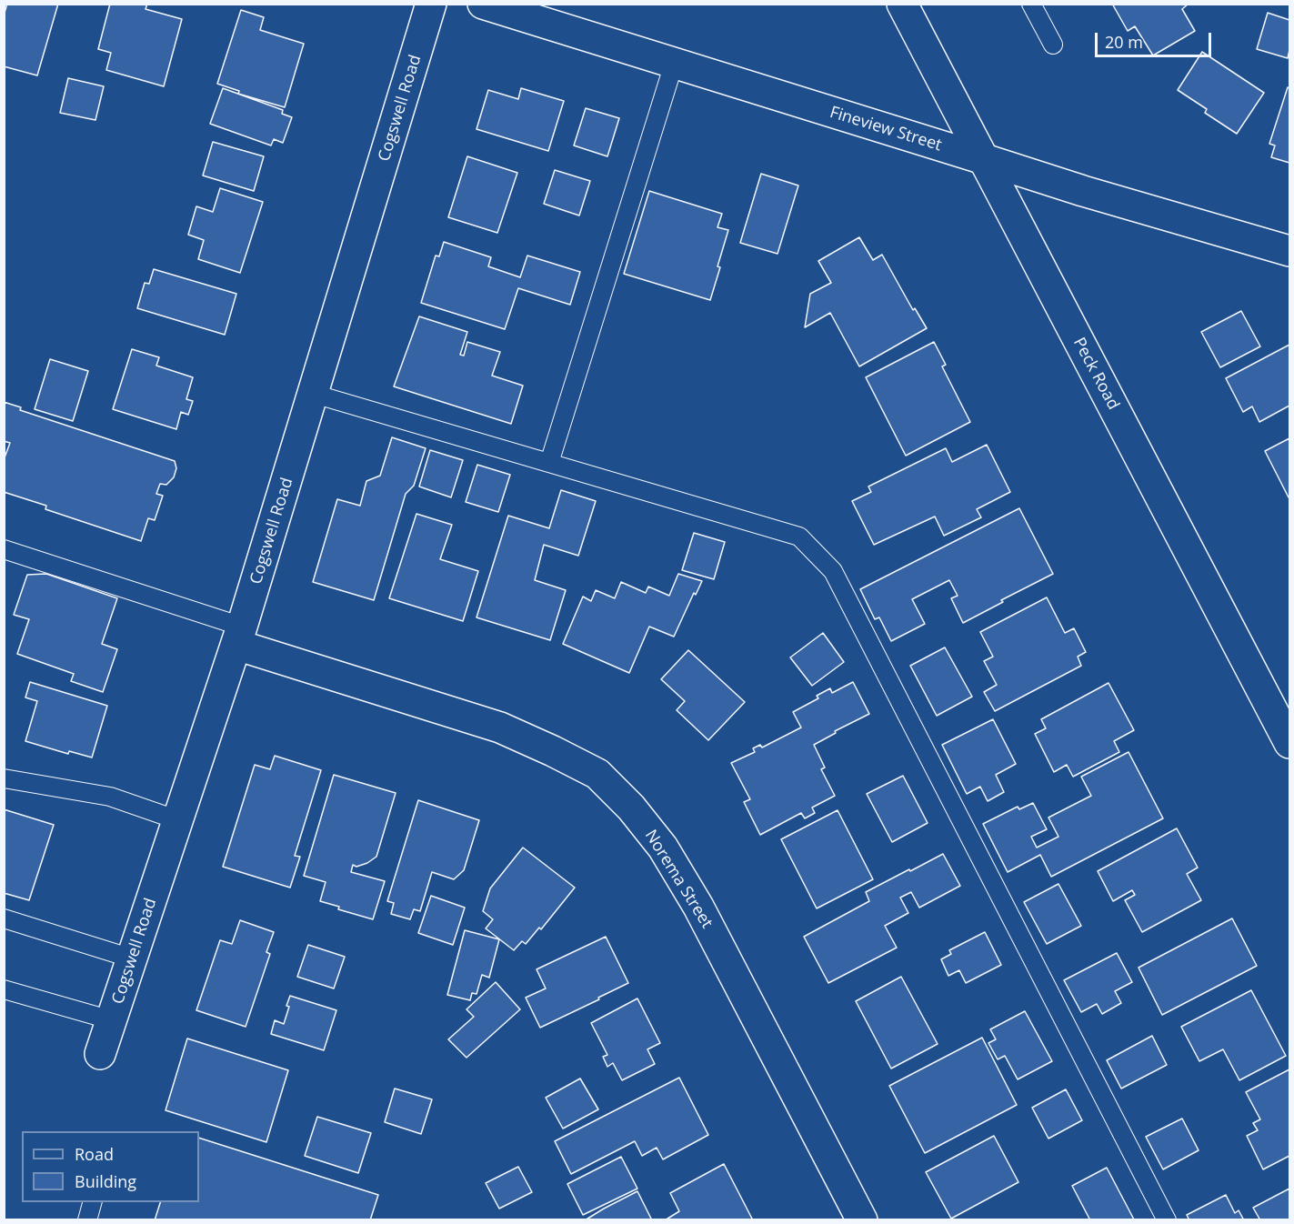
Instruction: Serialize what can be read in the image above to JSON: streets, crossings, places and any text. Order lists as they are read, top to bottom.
{
  "streets": {
    "street": [
      "Cogswell Road",
      "Fineview Street",
      "Peck Road",
      "Norema Street"
    ]
  },
  "crossings": [
    ["Cogswell Road", "Norema Street"],
    ["Fineview Street", "Peck Road"]
  ],
  "legend": ["Road", "Building"],
  "scale_bar": "20 m"
}
